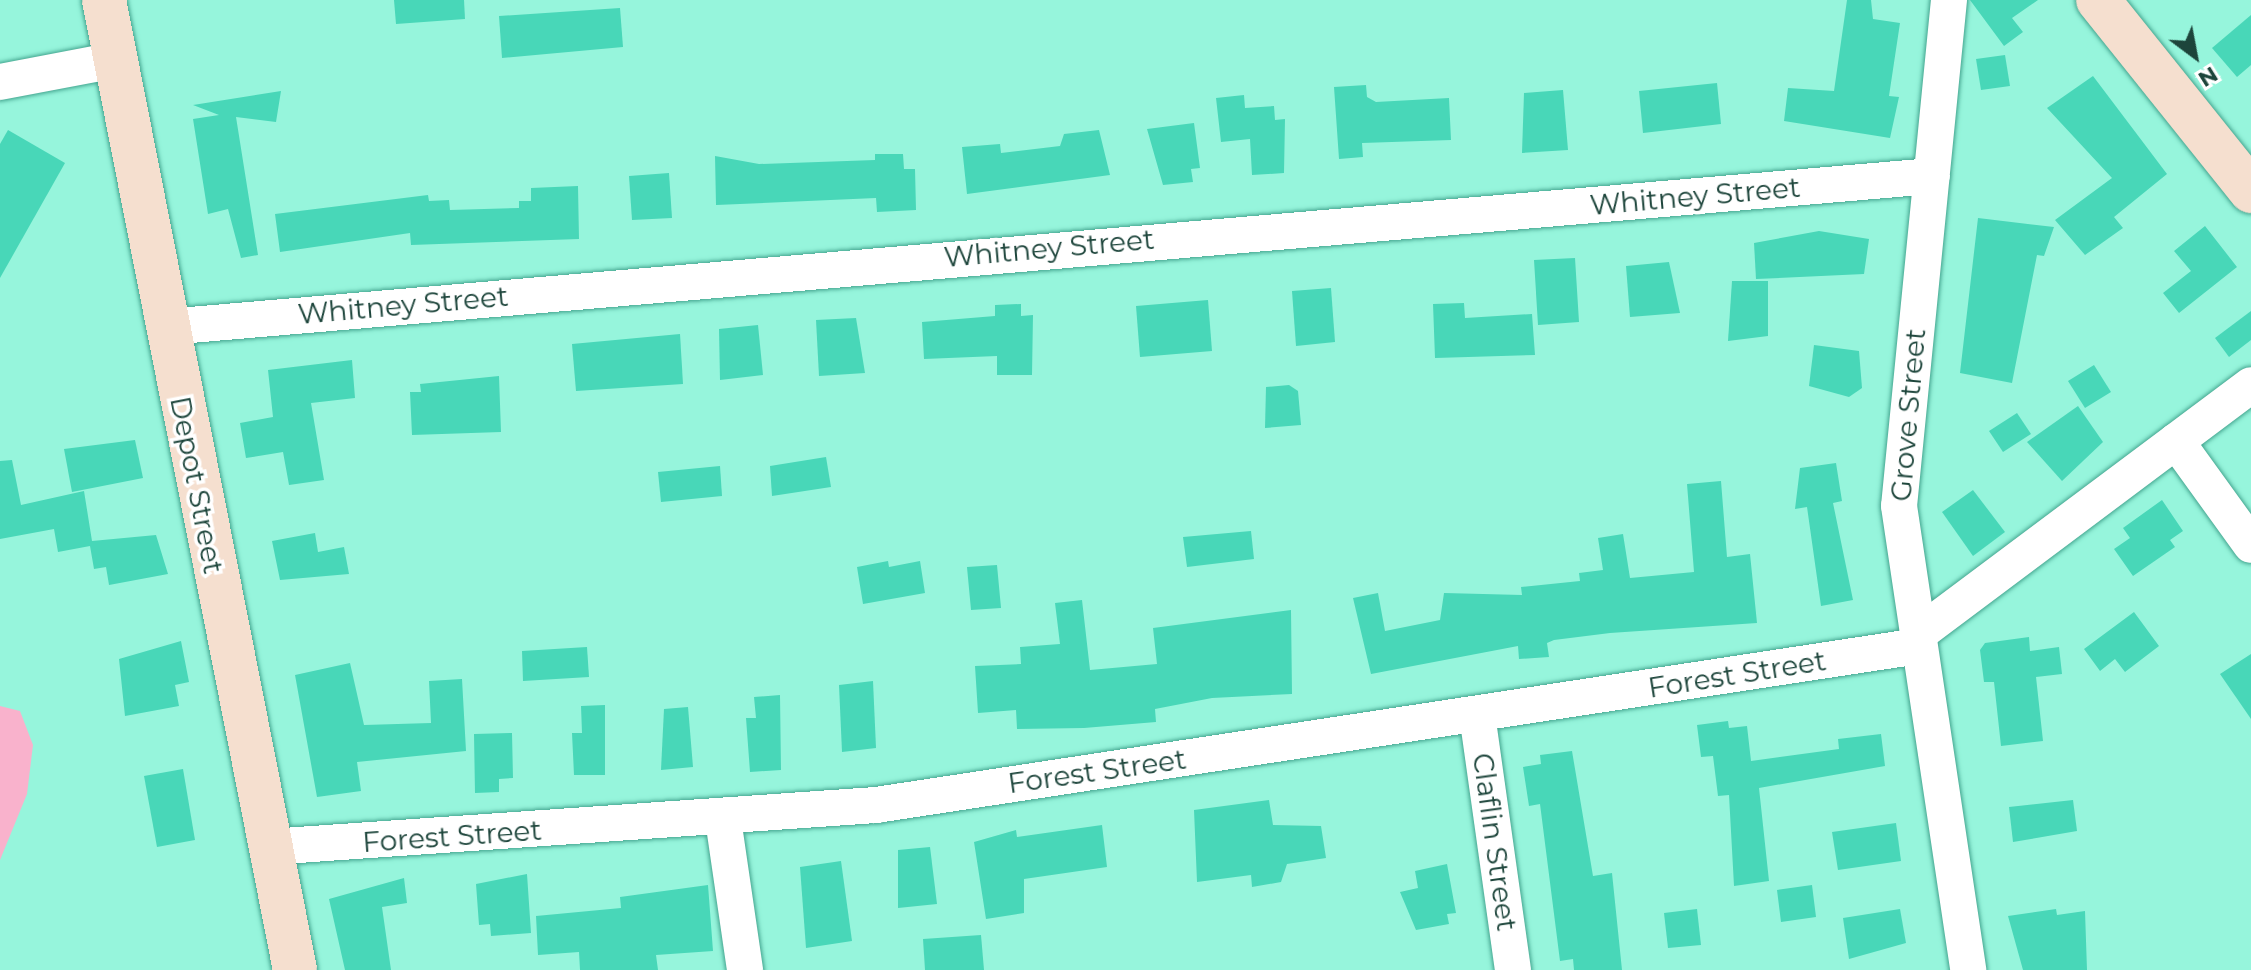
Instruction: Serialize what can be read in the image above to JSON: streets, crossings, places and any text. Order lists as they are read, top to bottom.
{
  "streets": {
    "main road": ["Depot Street"],
    "street": [
      "Whitney Street",
      "Grove Street",
      "Forest Street",
      "Claflin Street"
    ]
  },
  "crossings": [
    ["Whitney Street", "Grove Street"],
    ["Whitney Street", "Depot Street"],
    ["Grove Street", "Forest Street"],
    ["Depot Street", "Forest Street"],
    ["Forest Street", "Claflin Street"]
  ],
  "north": "bottom right"
}
